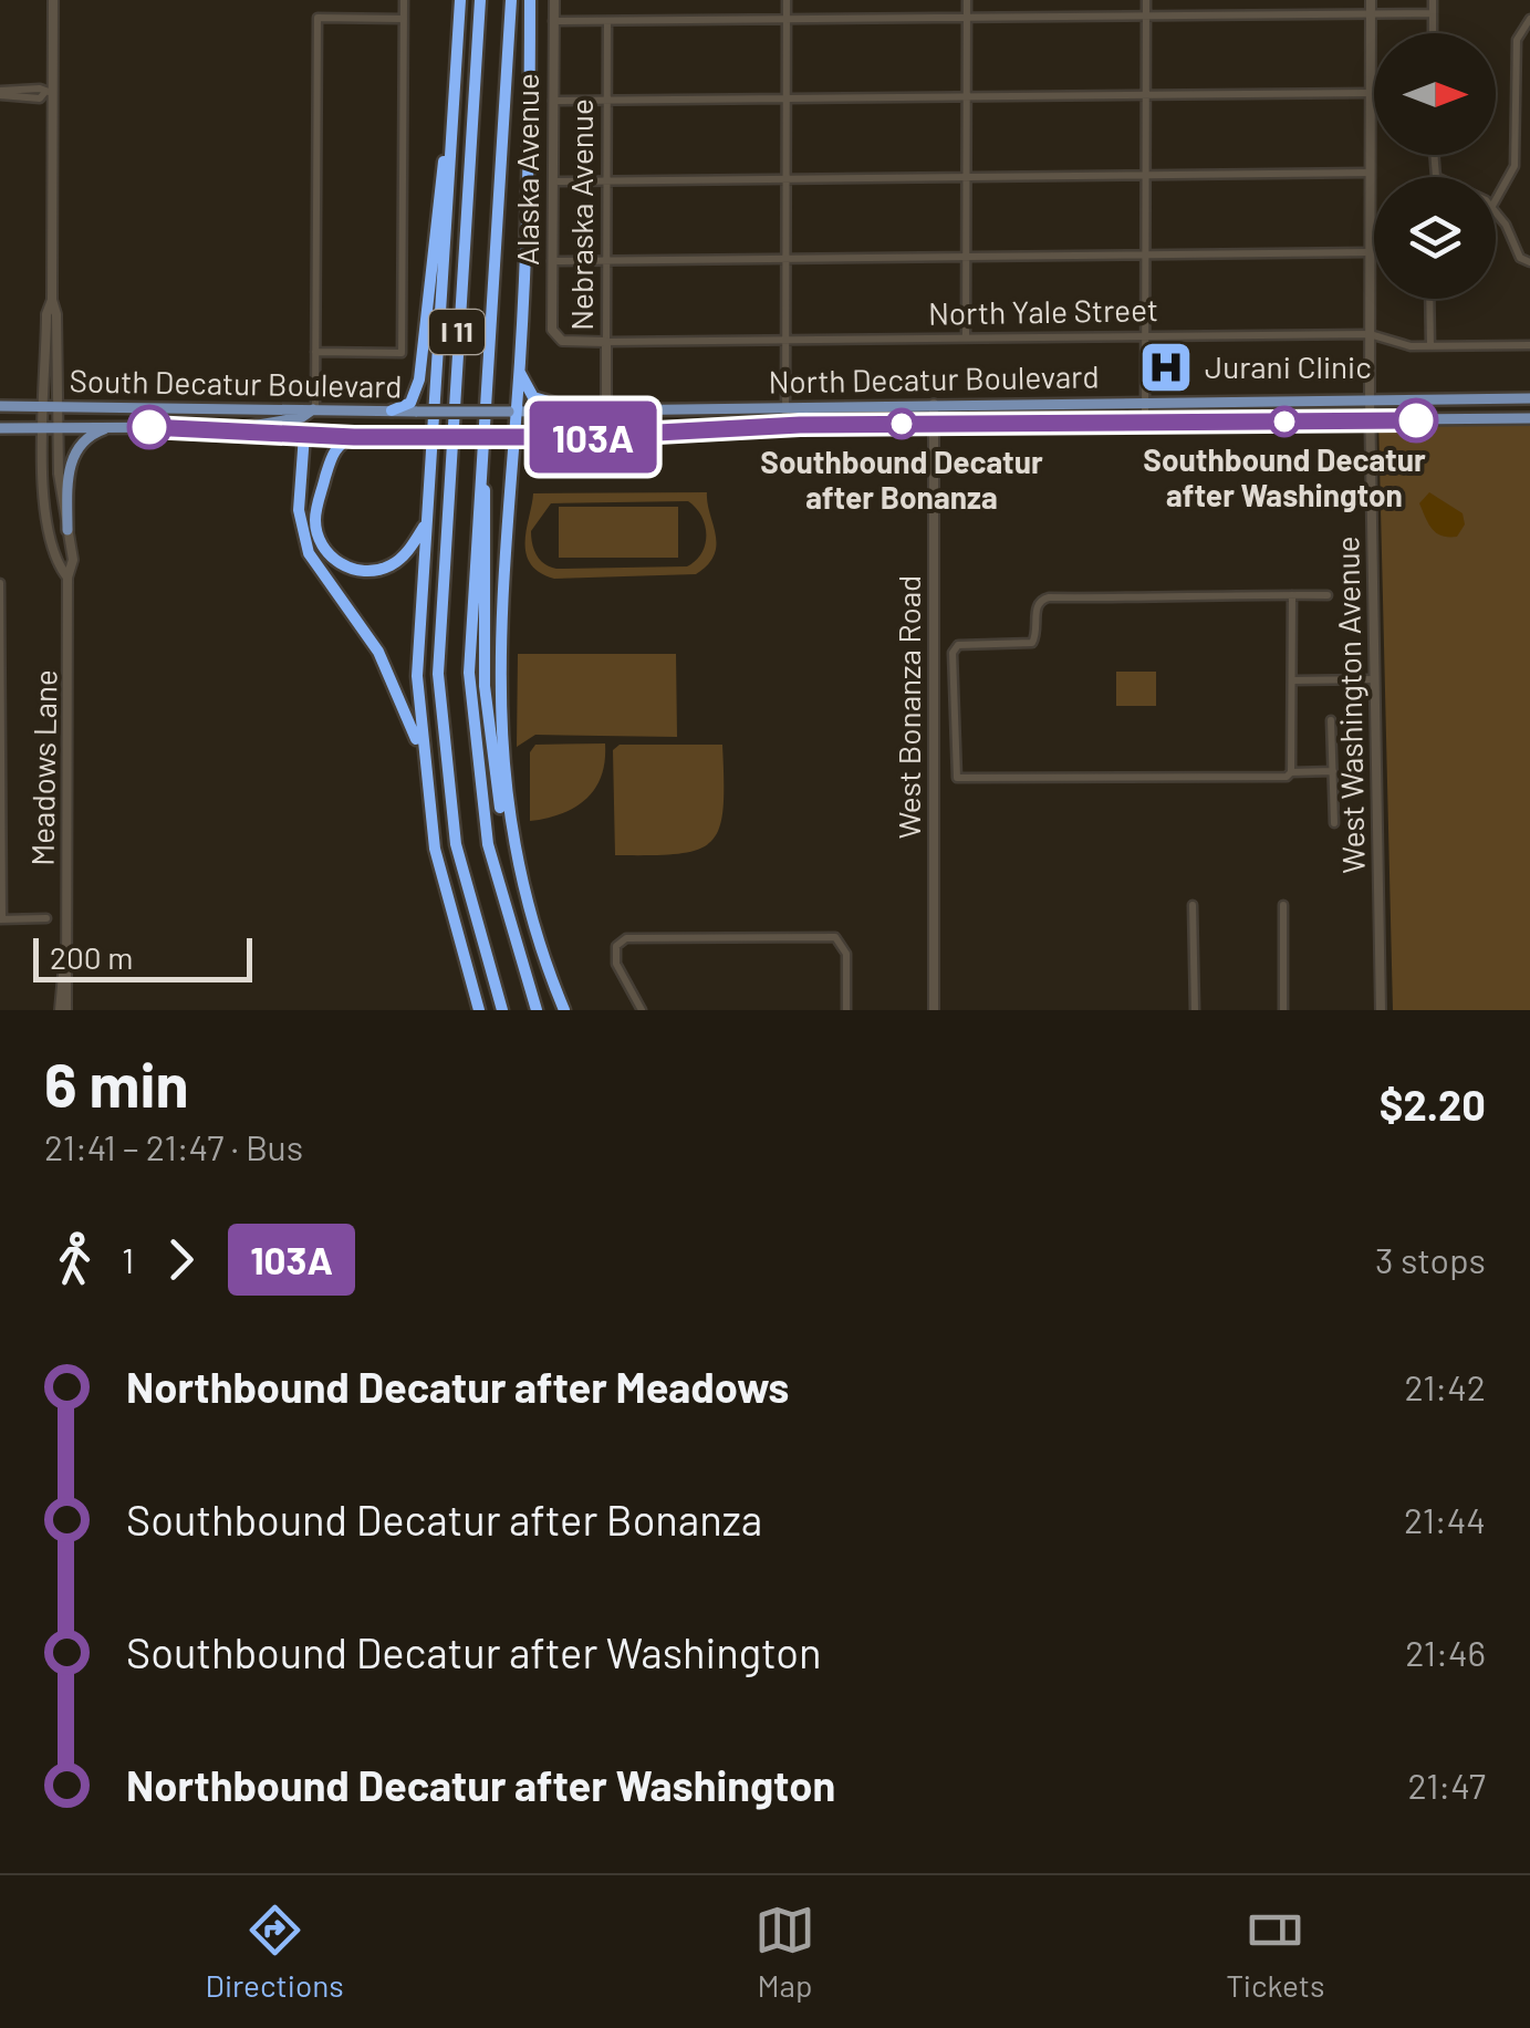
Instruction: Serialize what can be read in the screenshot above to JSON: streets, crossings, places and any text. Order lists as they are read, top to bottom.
{
  "streets": {
    "highway": ["I 11"],
    "main road": ["North Decatur Boulevard", "South Decatur Boulevard"],
    "street": [
      "Alaska Avenue",
      "Nebraska Avenue",
      "North Yale Street",
      "West Washington Avenue",
      "West Bonanza Road",
      "Meadows Lane"
    ]
  },
  "crossings": [
    ["Alaska Avenue", "North Yale Street"],
    ["Nebraska Avenue", "North Yale Street"],
    ["Nebraska Avenue", "North Decatur Boulevard"],
    ["North Yale Street", "West Washington Avenue"],
    ["North Decatur Boulevard", "South Decatur Boulevard"],
    ["North Decatur Boulevard", "West Washington Avenue"],
    ["North Decatur Boulevard", "West Bonanza Road"],
    ["South Decatur Boulevard", "Meadows Lane"]
  ],
  "places": {
    "hospital": ["Jurani Clinic"],
    "other": ["Southbound Decatur after Washington", "Southbound Decatur after Bonanza"]
  },
  "lines": ["bus line 103A"],
  "scale_bar": "200 m",
  "north": "right",
  "page": {
    "on_map": "103A",
    "scale": "200 m",
    "heading": ["6 min", "21:41 – 21:47 · Bus", "$2.20"],
    "legs": ["1", "103A", "3 stops"],
    "list": [
      {
        "name": "Northbound Decatur after Meadows",
        "value": "21:42"
      },
      {
        "name": "Southbound Decatur after Bonanza",
        "value": "21:44"
      },
      {
        "name": "Southbound Decatur after Washington",
        "value": "21:46"
      },
      {
        "name": "Northbound Decatur after Washington",
        "value": "21:47"
      }
    ],
    "tabs": ["Directions", "Map", "Tickets"]
  }
}
